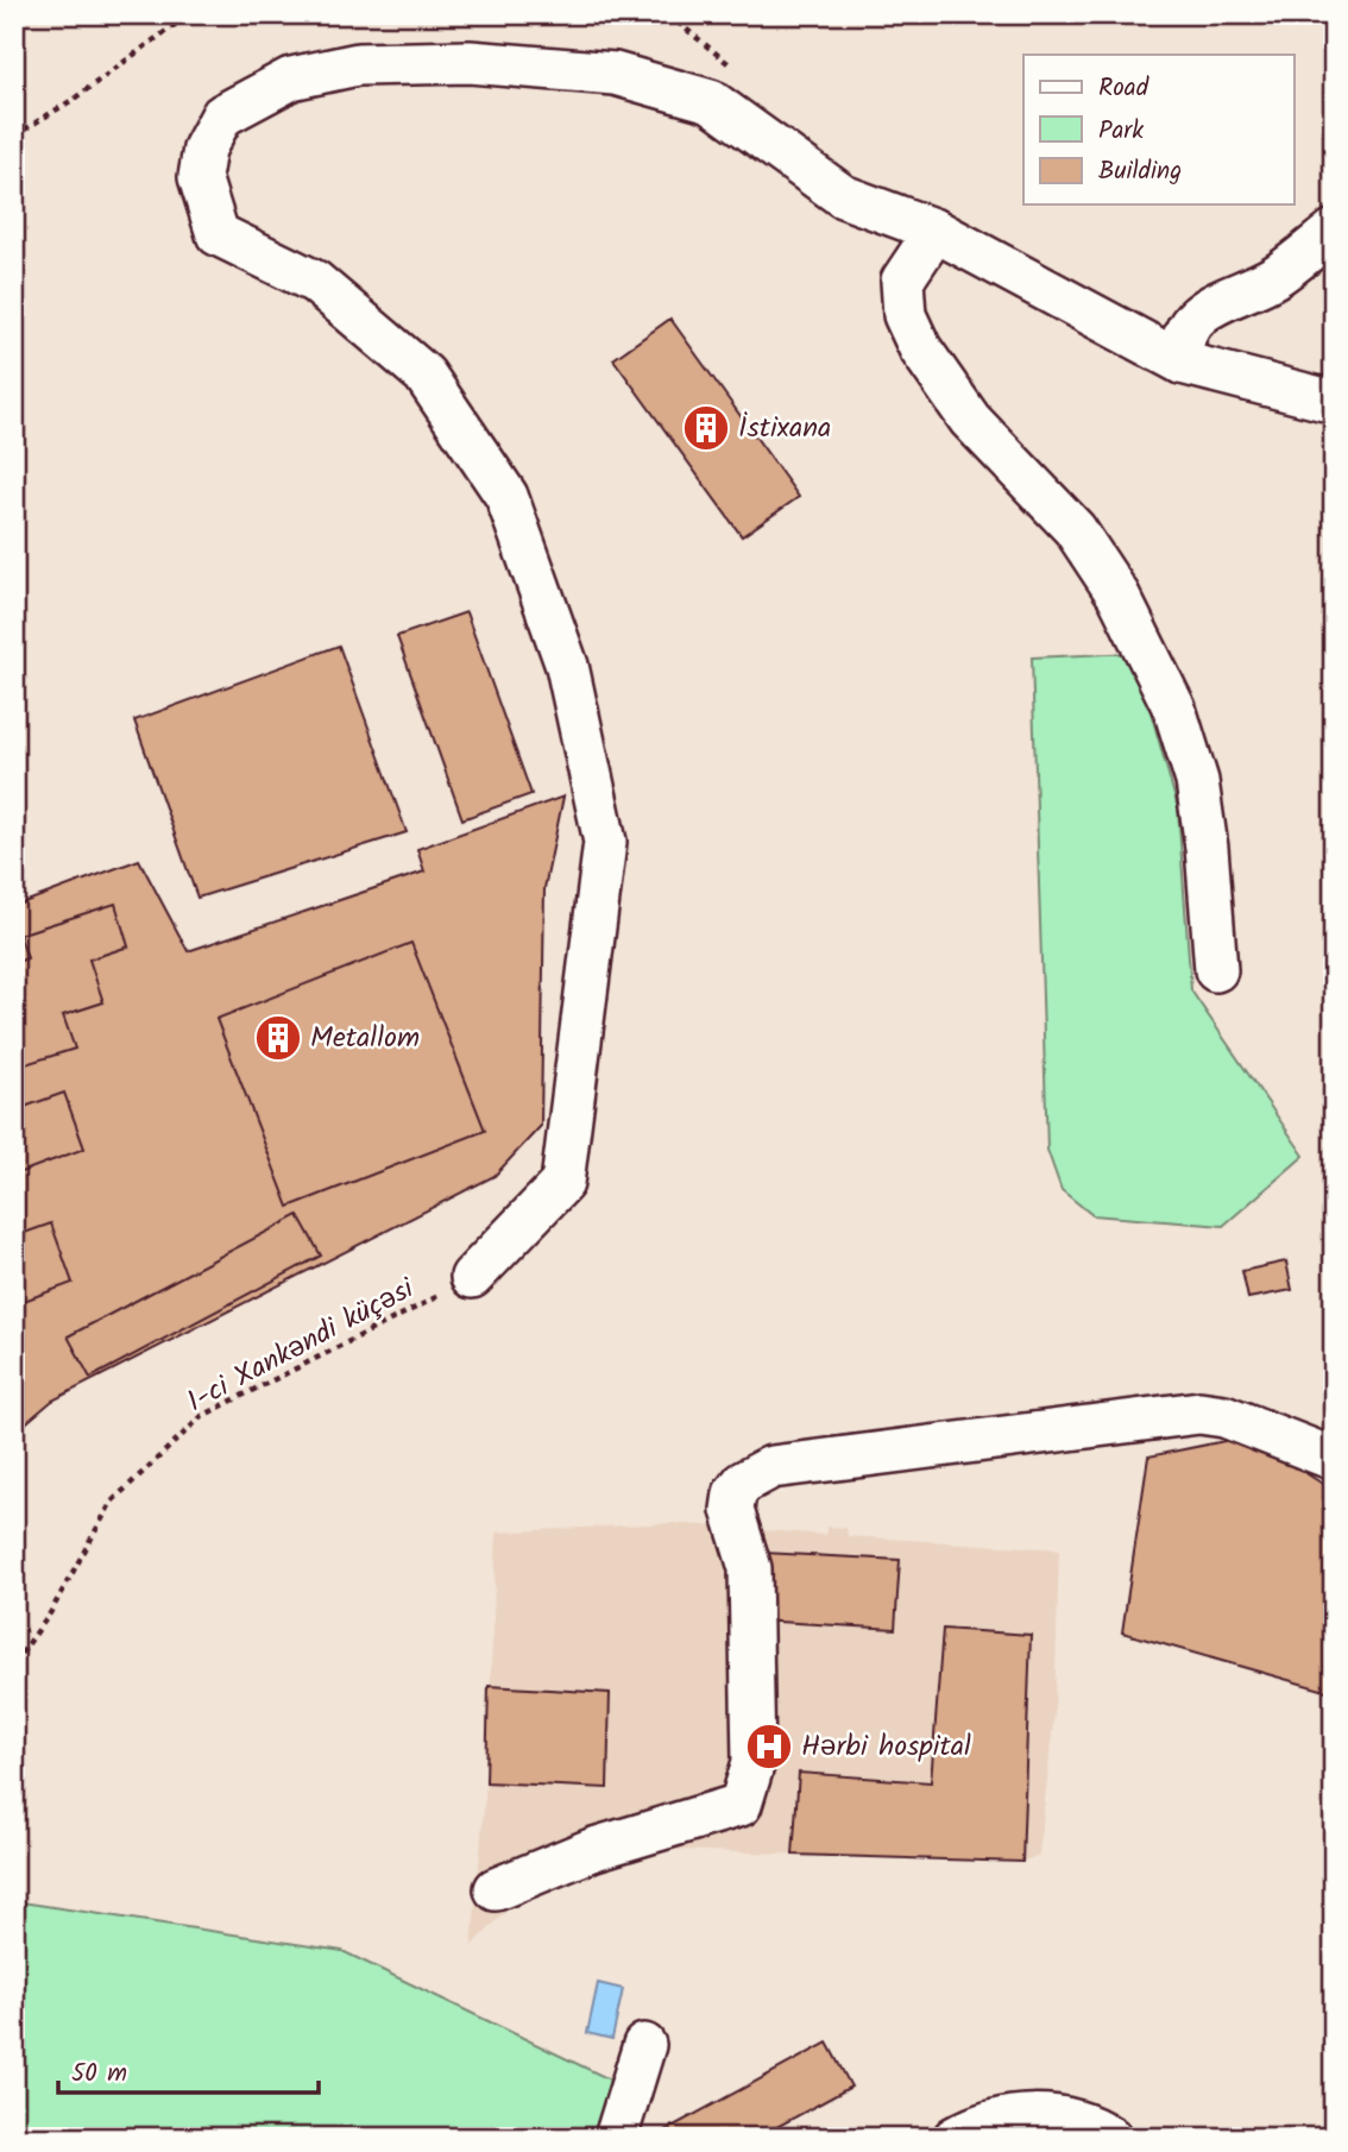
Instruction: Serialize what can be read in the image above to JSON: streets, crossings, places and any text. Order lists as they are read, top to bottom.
{
  "streets": {
    "path": ["1-ci Xankəndi küçəsi"]
  },
  "places": {
    "building": ["İstixana", "Metallom"],
    "hospital": ["Hərbi hospital"]
  },
  "legend": ["Road", "Park", "Building"],
  "scale_bar": "50 m"
}
